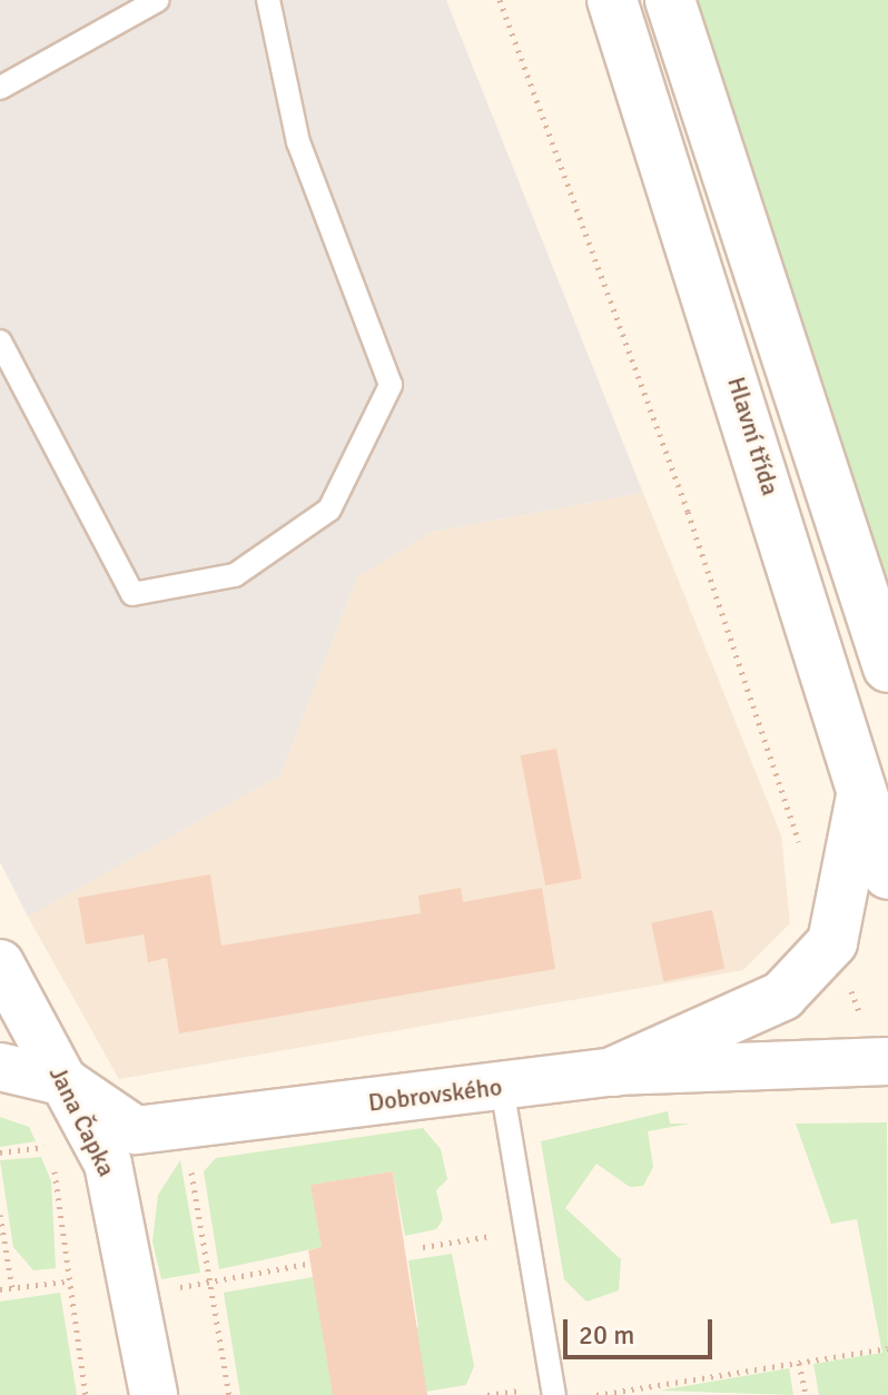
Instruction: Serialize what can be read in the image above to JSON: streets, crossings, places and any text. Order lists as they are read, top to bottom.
{
  "streets": {
    "main road": ["Hlavní třída"],
    "street": ["Dobrovského", "Jana Čapka"]
  },
  "crossings": [
    ["Dobrovského", "Jana Čapka"]
  ],
  "scale_bar": "20 m"
}
